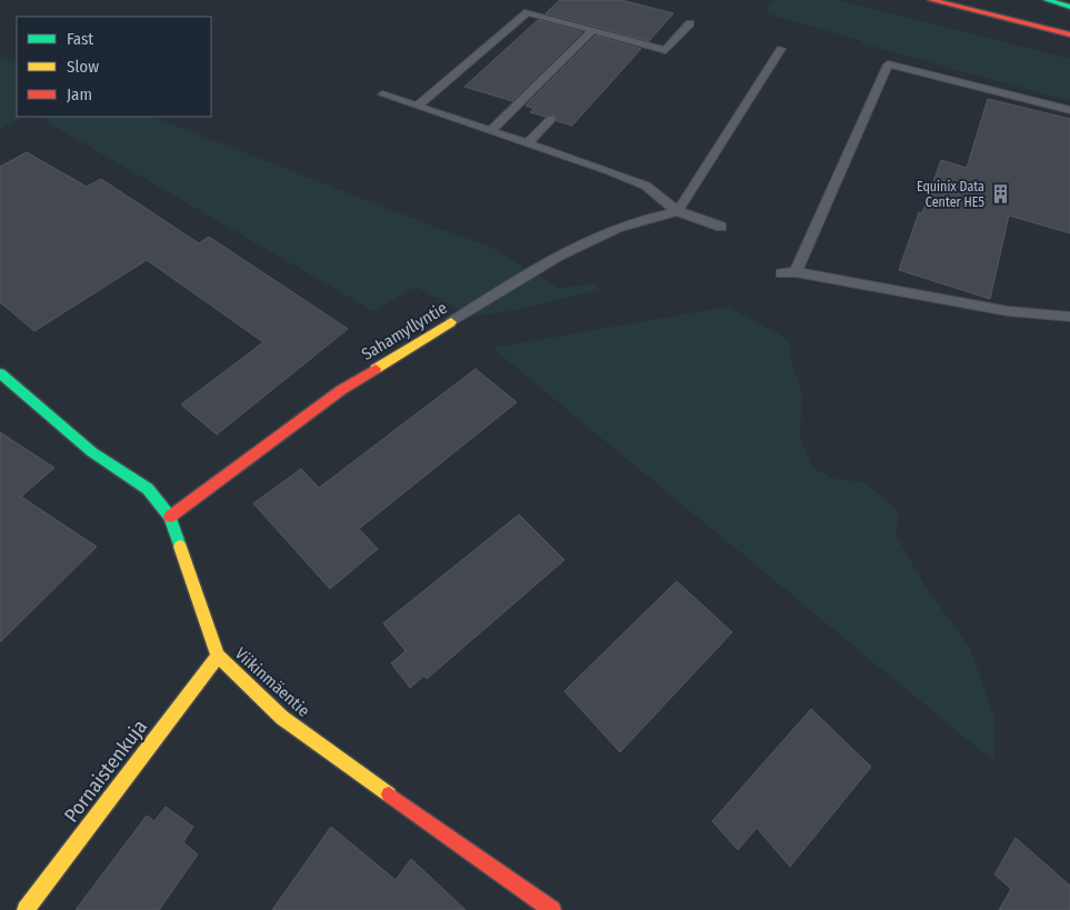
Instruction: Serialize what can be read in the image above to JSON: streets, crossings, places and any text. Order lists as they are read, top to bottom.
{
  "streets": {
    "main road": ["Sahamyllyntie", "Viikinmäentie", "Pornaistenkuja"]
  },
  "crossings": [
    ["Sahamyllyntie", "Viikinmäentie"],
    ["Viikinmäentie", "Pornaistenkuja"]
  ],
  "places": {
    "building": ["Equinix Data Center HE5"]
  },
  "legend": ["Fast", "Slow", "Jam"]
}
